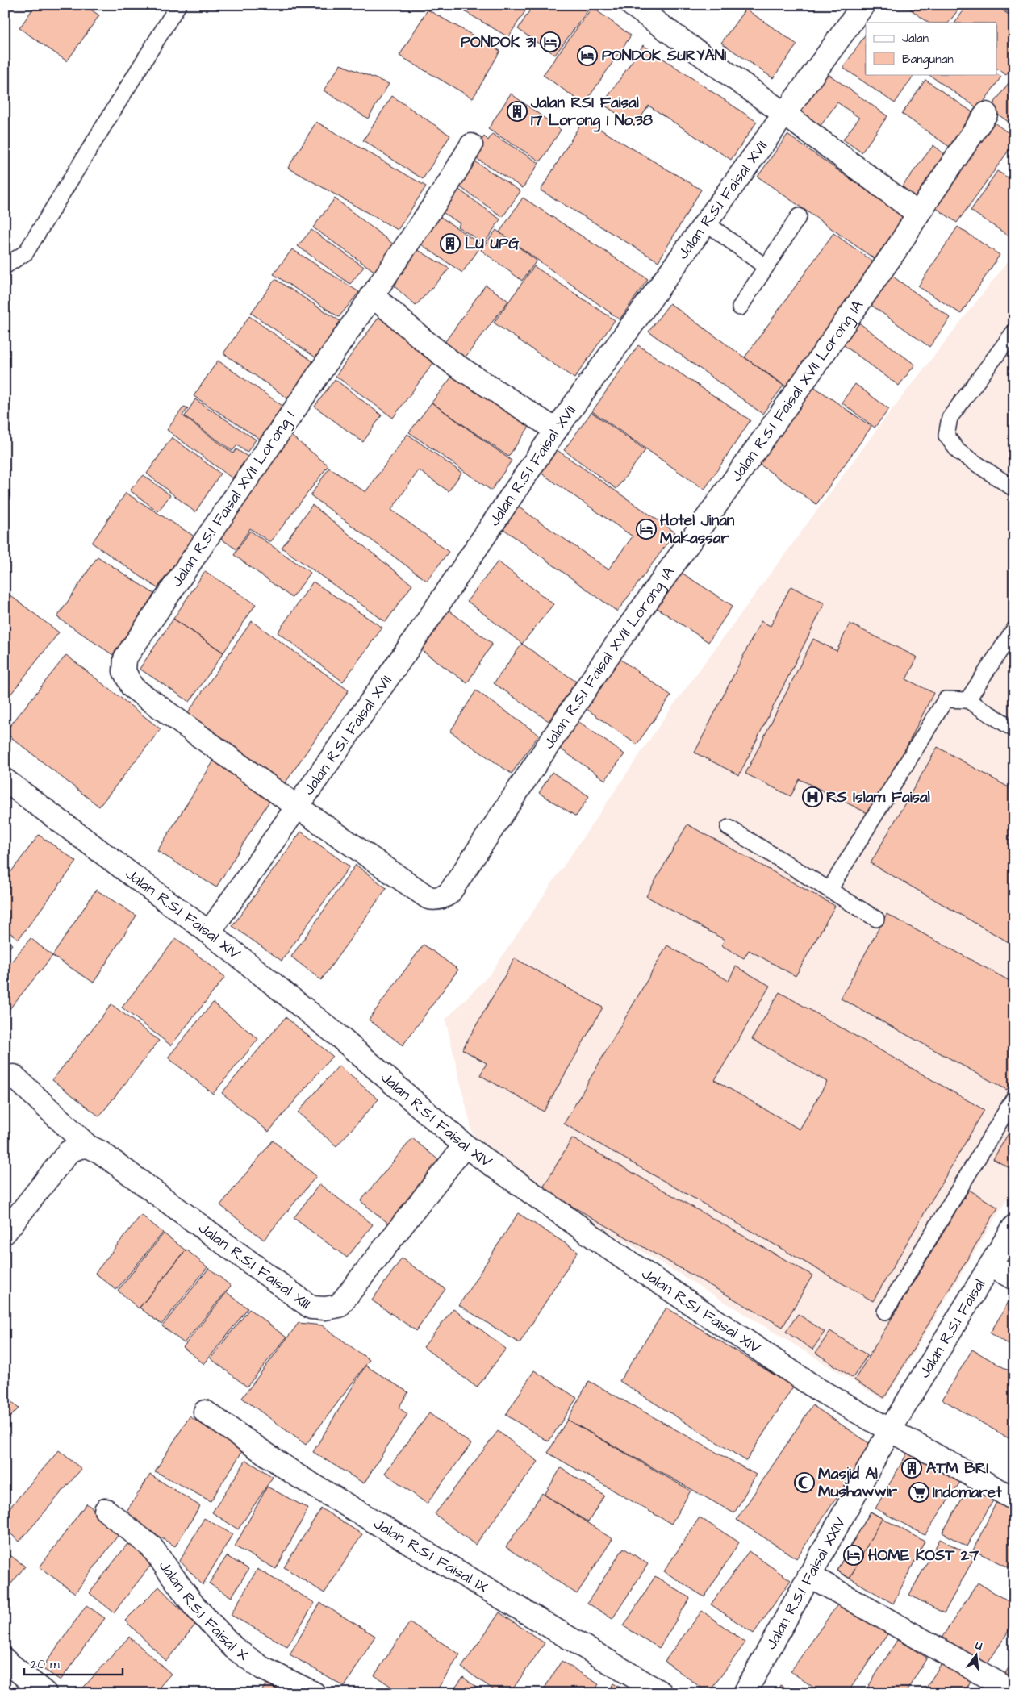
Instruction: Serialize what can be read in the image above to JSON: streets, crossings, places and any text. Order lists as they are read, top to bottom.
{
  "streets": {
    "street": [
      "Jalan R.S.I Faisal XVII",
      "Jalan R.S.I Faisal XVII Lorong 1A",
      "Jalan R.S.I Faisal XVII Lorong 1",
      "Jalan R.S.I Faisal XIV",
      "Jalan R.S.I Faisal XIII",
      "Jalan R.S.I Faisal",
      "Jalan R.S.I Faisal IX",
      "Jalan R.S.I Faisal XXIV",
      "Jalan R.S.I Faisal X"
    ]
  },
  "crossings": [
    ["Jalan R.S.I Faisal XVII", "Jalan R.S.I Faisal XVII Lorong 1A"],
    ["Jalan R.S.I Faisal XVII", "Jalan R.S.I Faisal XVII Lorong 1"],
    ["Jalan R.S.I Faisal XVII", "Jalan R.S.I Faisal XIV"],
    ["Jalan R.S.I Faisal XVII Lorong 1A", "Jalan R.S.I Faisal XVII Lorong 1"],
    ["Jalan R.S.I Faisal XIV", "Jalan R.S.I Faisal XIII"],
    ["Jalan R.S.I Faisal XIV", "Jalan R.S.I Faisal"],
    ["Jalan R.S.I Faisal XIV", "Jalan R.S.I Faisal XXIV"],
    ["Jalan R.S.I Faisal", "Jalan R.S.I Faisal XXIV"]
  ],
  "places": {
    "hotel": [
      "PONDOK 31",
      "PONDOK SURYANI",
      "Hotel Jinan Makassar",
      "HOME KOST 27"
    ],
    "building": ["Jalan RSI Faisal 17 Lorong 1 No.38", "LU UPG", "ATM BRI"],
    "hospital": ["RS Islam Faisal"],
    "mosque": ["Masjid Al Mushawwir"],
    "supermarket": ["Indomaret"]
  },
  "legend": ["Jalan", "Bangunan"],
  "scale_bar": "20 m",
  "north": "top"
}
